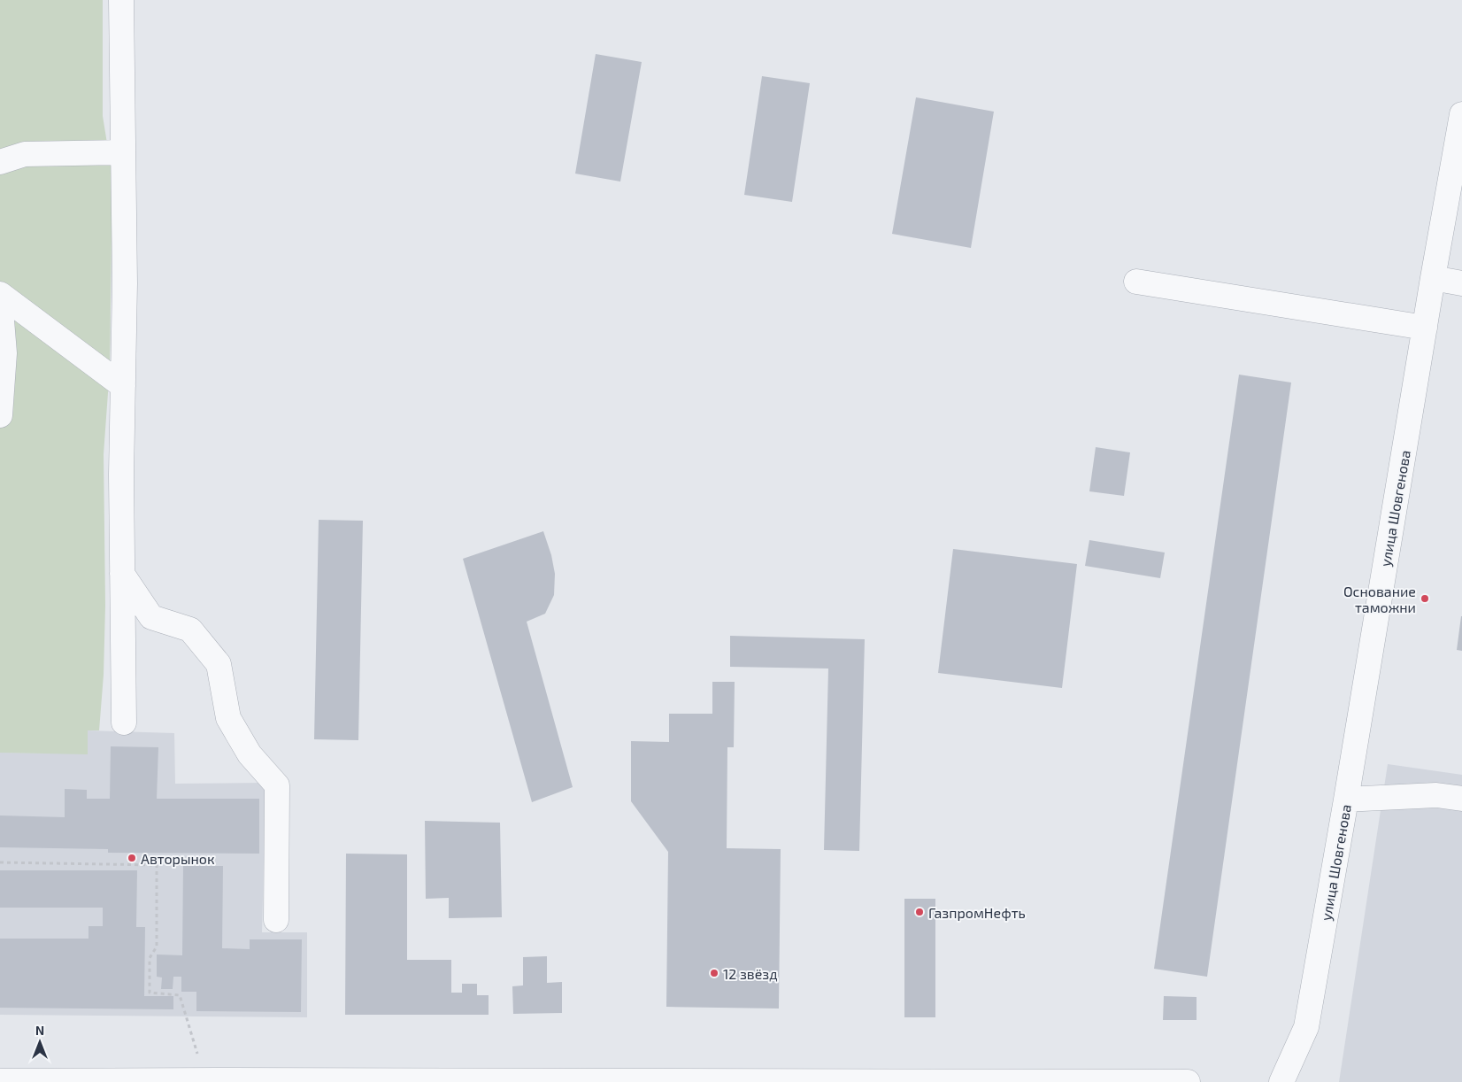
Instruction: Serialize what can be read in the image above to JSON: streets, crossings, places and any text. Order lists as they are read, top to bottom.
{
  "streets": {
    "street": ["улица Шовгенова"]
  },
  "places": [
    "Основание таможни",
    "Авторынок",
    "ГазпромНефть",
    "12 звёзд"
  ],
  "north": "top"
}
